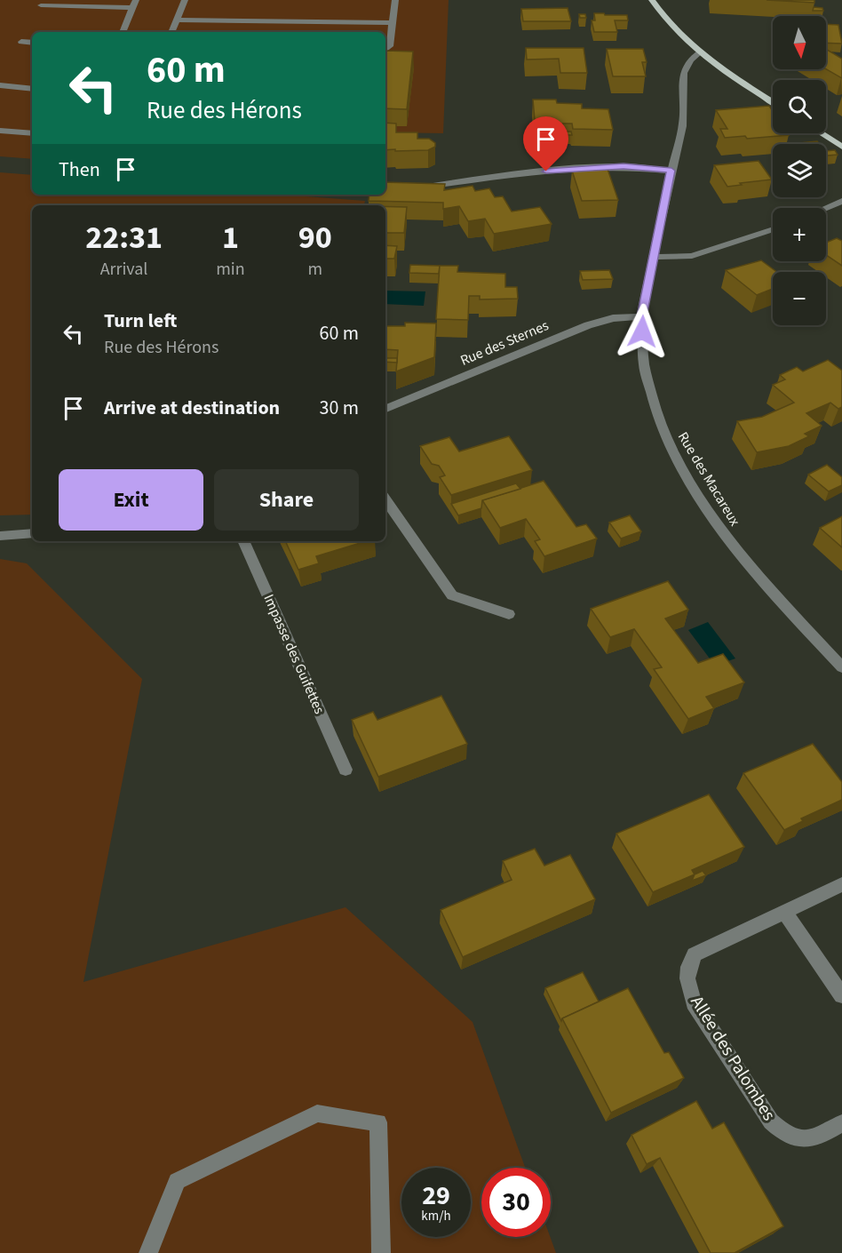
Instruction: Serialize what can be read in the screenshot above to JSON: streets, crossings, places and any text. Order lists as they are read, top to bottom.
{
  "streets": {
    "street": [
      "Rue des Sternes",
      "Rue des Macareux",
      "Impasse des Guifettes",
      "Allée des Palombes"
    ]
  },
  "crossings": [
    ["Rue des Sternes", "Rue des Macareux"]
  ],
  "north": "bottom",
  "page": {
    "map_buttons": ["+", "−"],
    "turn": ["60 m", "Rue des Hérons"],
    "then": "Then",
    "eta": [
      "22:31",
      "Arrival",
      "1",
      "min",
      "90",
      "m"
    ],
    "list": [
      {
        "name": "Turn left",
        "note": "Rue des Hérons",
        "value": "60 m"
      },
      {
        "name": "Arrive at destination",
        "value": "30 m"
      }
    ],
    "buttons": ["Exit", "Share"],
    "speed": "29 km/h",
    "limit": "30"
  }
}
